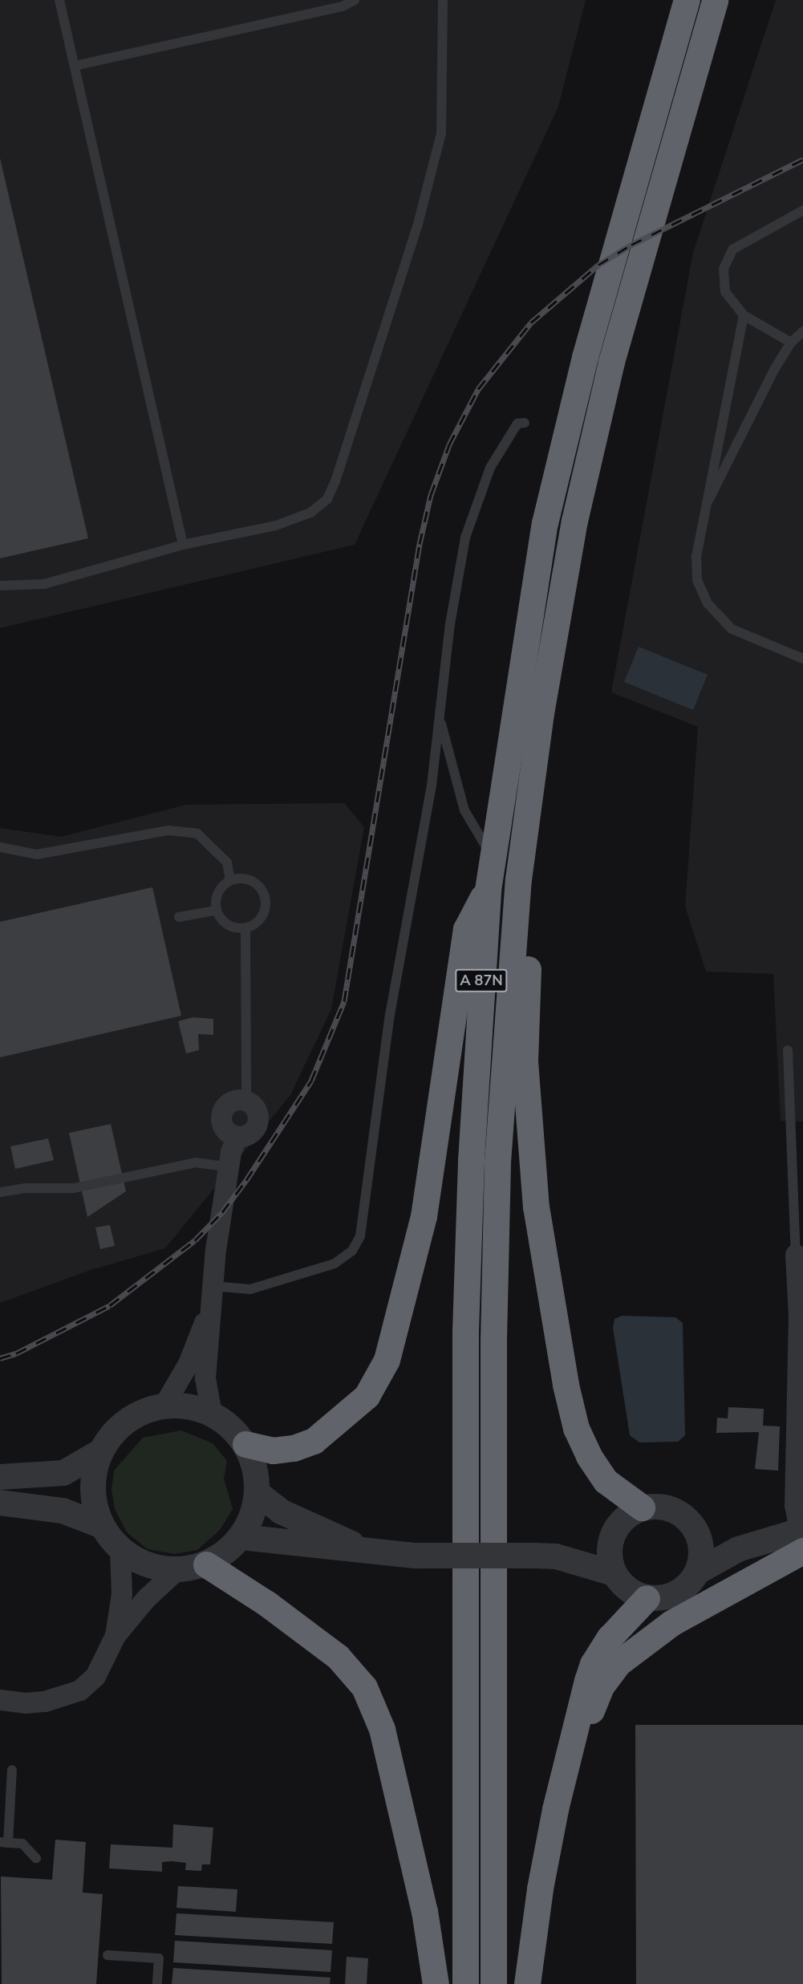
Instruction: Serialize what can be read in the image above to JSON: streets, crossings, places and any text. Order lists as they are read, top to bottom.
{
  "streets": {
    "highway": ["A 87N"]
  }
}
